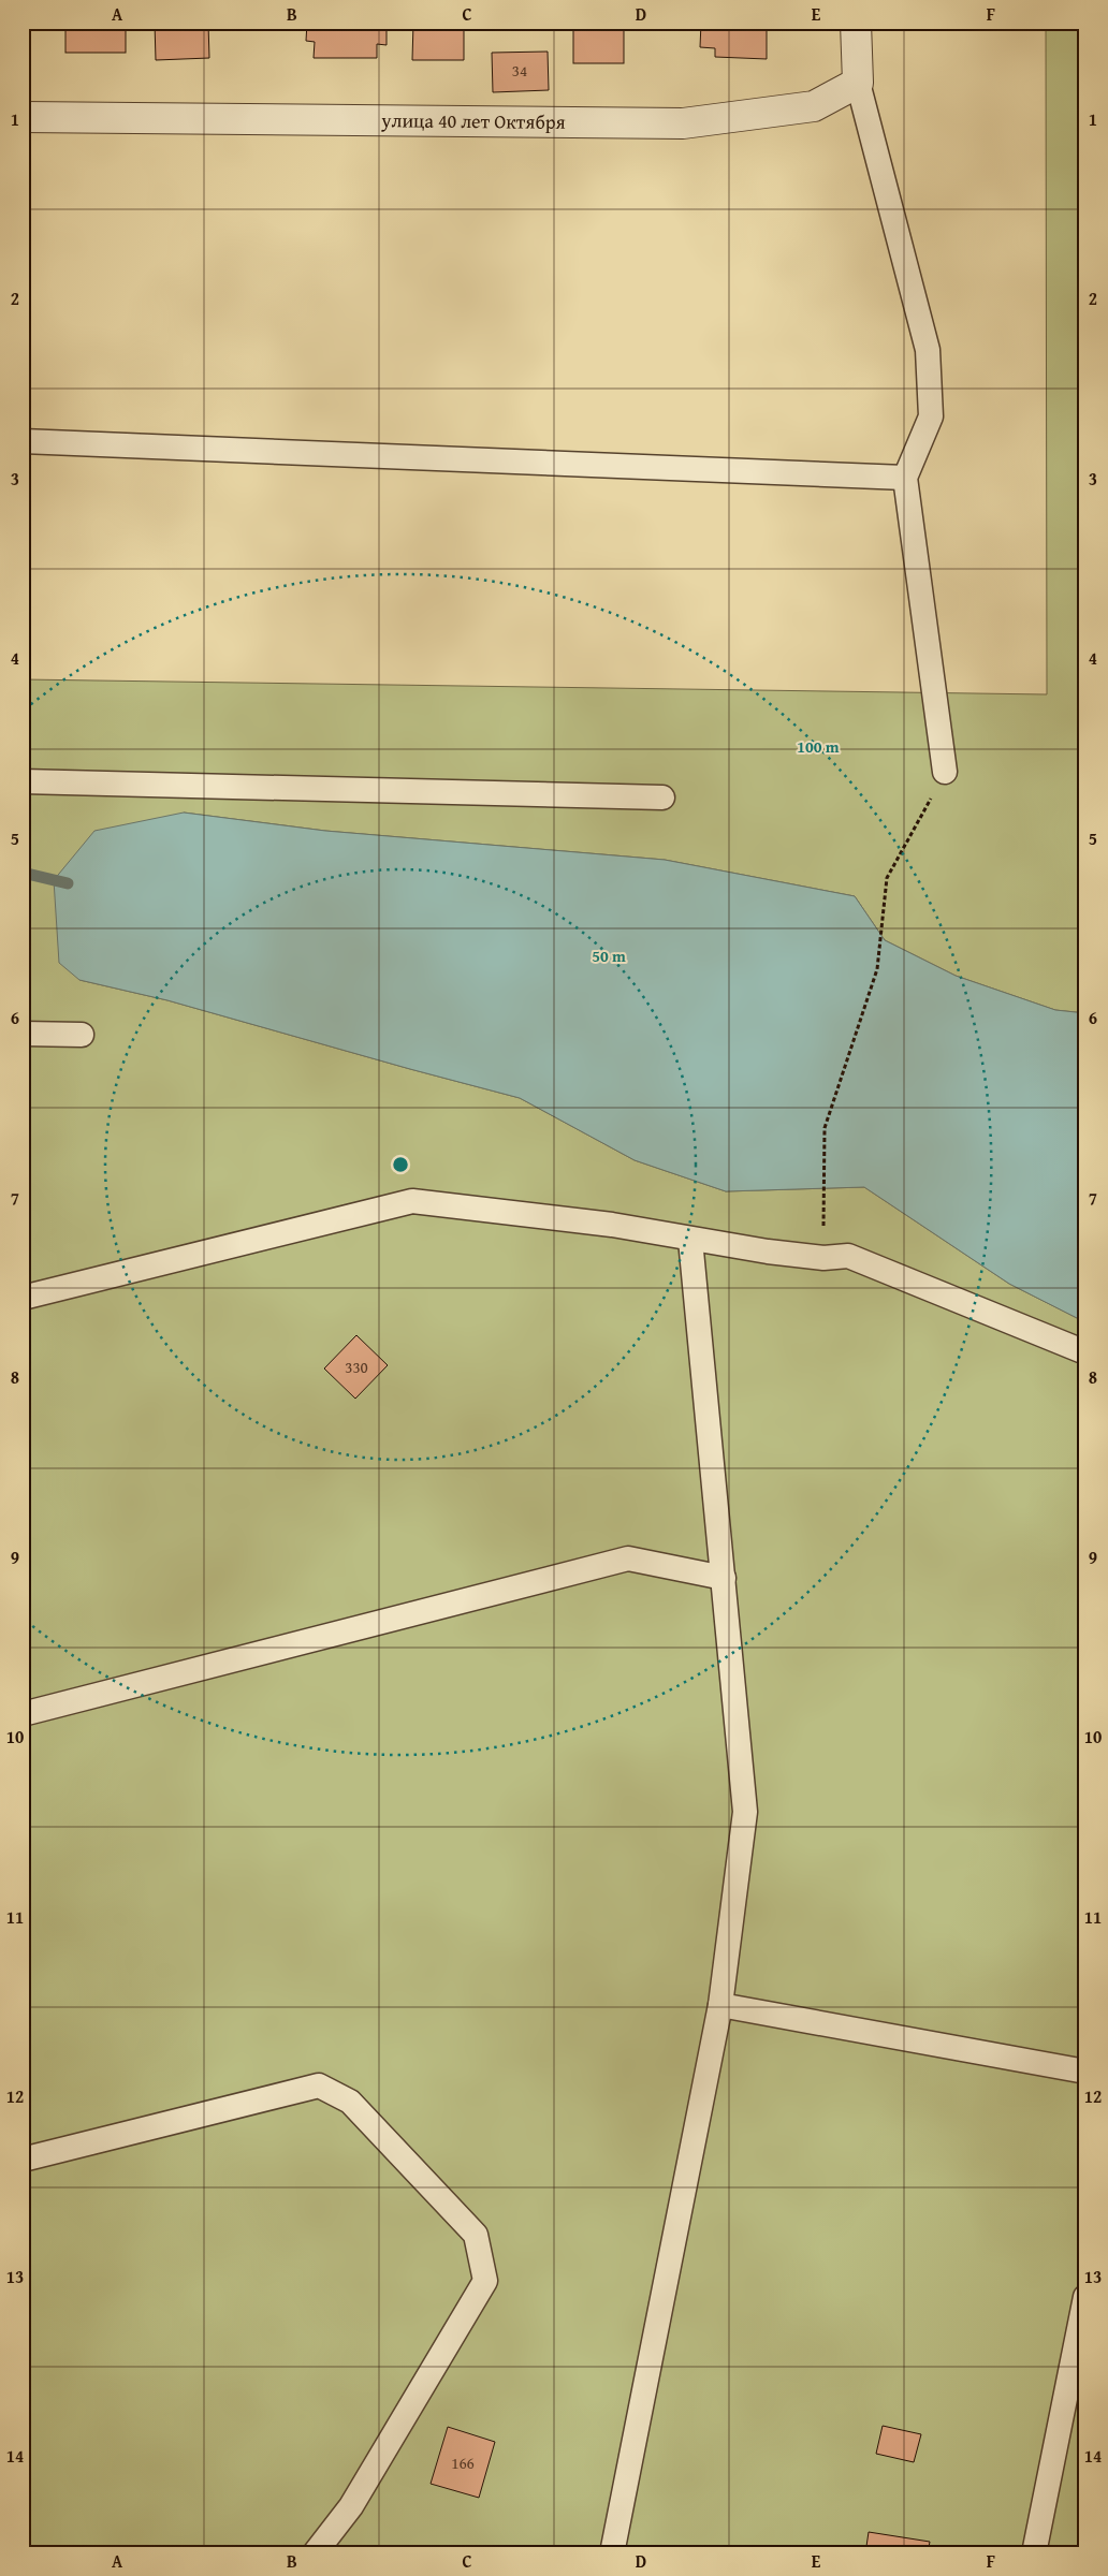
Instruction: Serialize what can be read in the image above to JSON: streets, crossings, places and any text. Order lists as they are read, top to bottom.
{
  "streets": {
    "street": ["улица 40 лет Октября"]
  },
  "house_numbers": ["34", "330", "166"],
  "grid": {
    "columns": [
      "A",
      "B",
      "C",
      "D",
      "E",
      "F"
    ],
    "rows": [
      "1",
      "2",
      "3",
      "4",
      "5",
      "6",
      "7",
      "8",
      "9",
      "10",
      "11",
      "12",
      "13",
      "14"
    ]
  },
  "rings": ["100 m", "50 m"]
}
